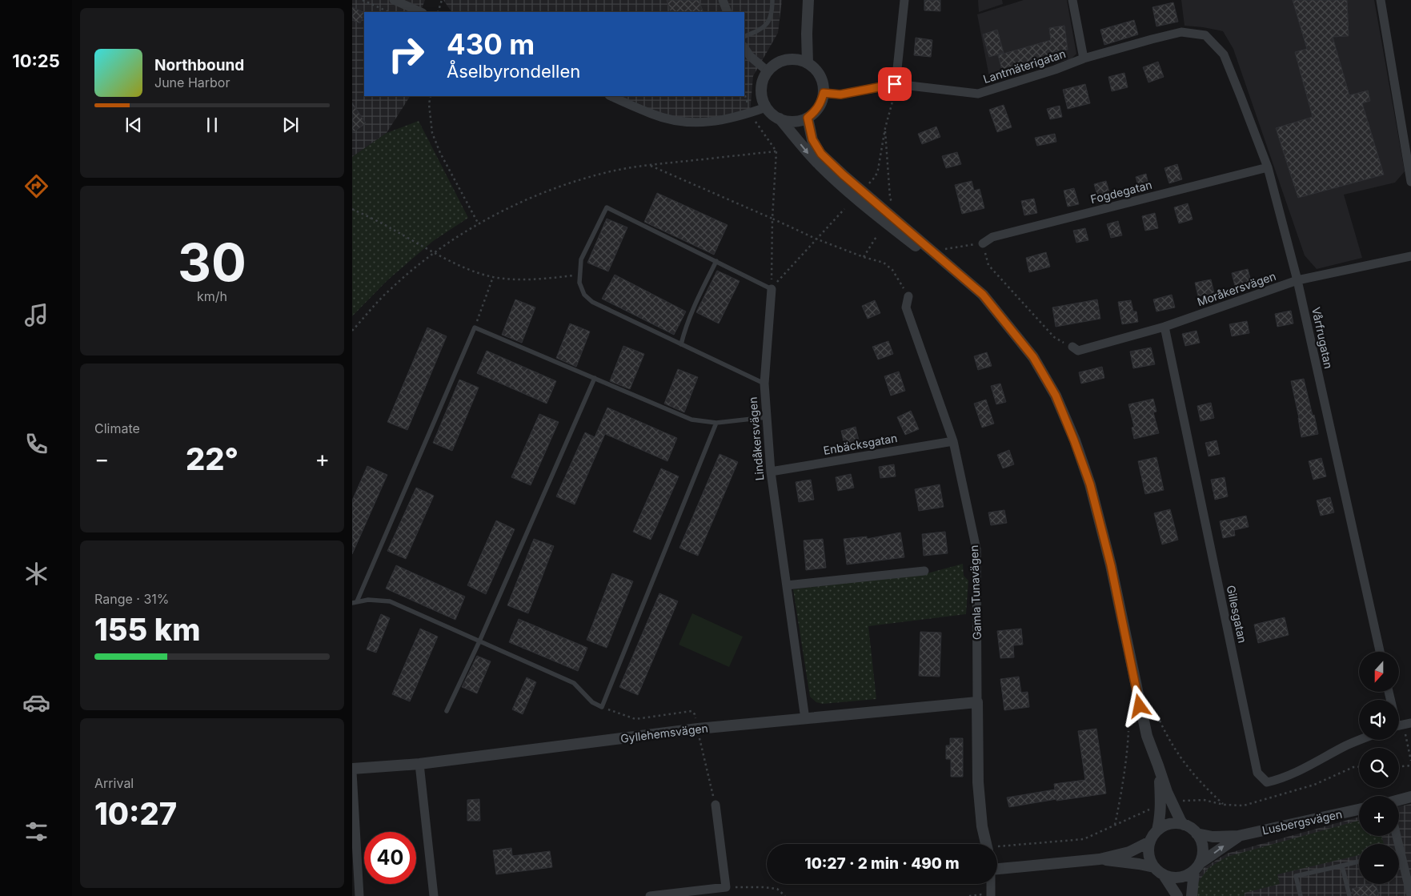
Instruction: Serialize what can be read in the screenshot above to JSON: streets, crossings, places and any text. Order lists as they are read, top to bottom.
{
  "streets": {
    "street": [
      "Lantmäterigatan",
      "Fogdegatan",
      "Moråkersvägen",
      "Vårfrugatan",
      "Lindåkersvägen",
      "Enbäcksgatan",
      "Gamla Tunavägen",
      "Gillesgatan",
      "Gyllehemsvägen",
      "Lusbergsvägen"
    ]
  },
  "crossings": [
    ["Lantmäterigatan", "Vårfrugatan"],
    ["Fogdegatan", "Vårfrugatan"],
    ["Moråkersvägen", "Vårfrugatan"],
    ["Moråkersvägen", "Gillesgatan"],
    ["Lindåkersvägen", "Enbäcksgatan"],
    ["Lindåkersvägen", "Gyllehemsvägen"],
    ["Enbäcksgatan", "Gamla Tunavägen"],
    ["Gamla Tunavägen", "Gyllehemsvägen"]
  ],
  "north": "bottom",
  "page": {
    "tabs": "10:25",
    "turn": ["430 m", "Åselbyrondellen"],
    "song": ["Northbound", "June Harbor"],
    "tile": [
      ["30", "km/h"],
      "Climate",
      ["Range · 31%", "155 km"],
      ["Arrival", "10:27"]
    ],
    "heat": ["−", "22°", "+"],
    "map_buttons": ["+", "−"],
    "limit": "40",
    "trip": "10:27 · 2 min · 490 m"
  }
}
